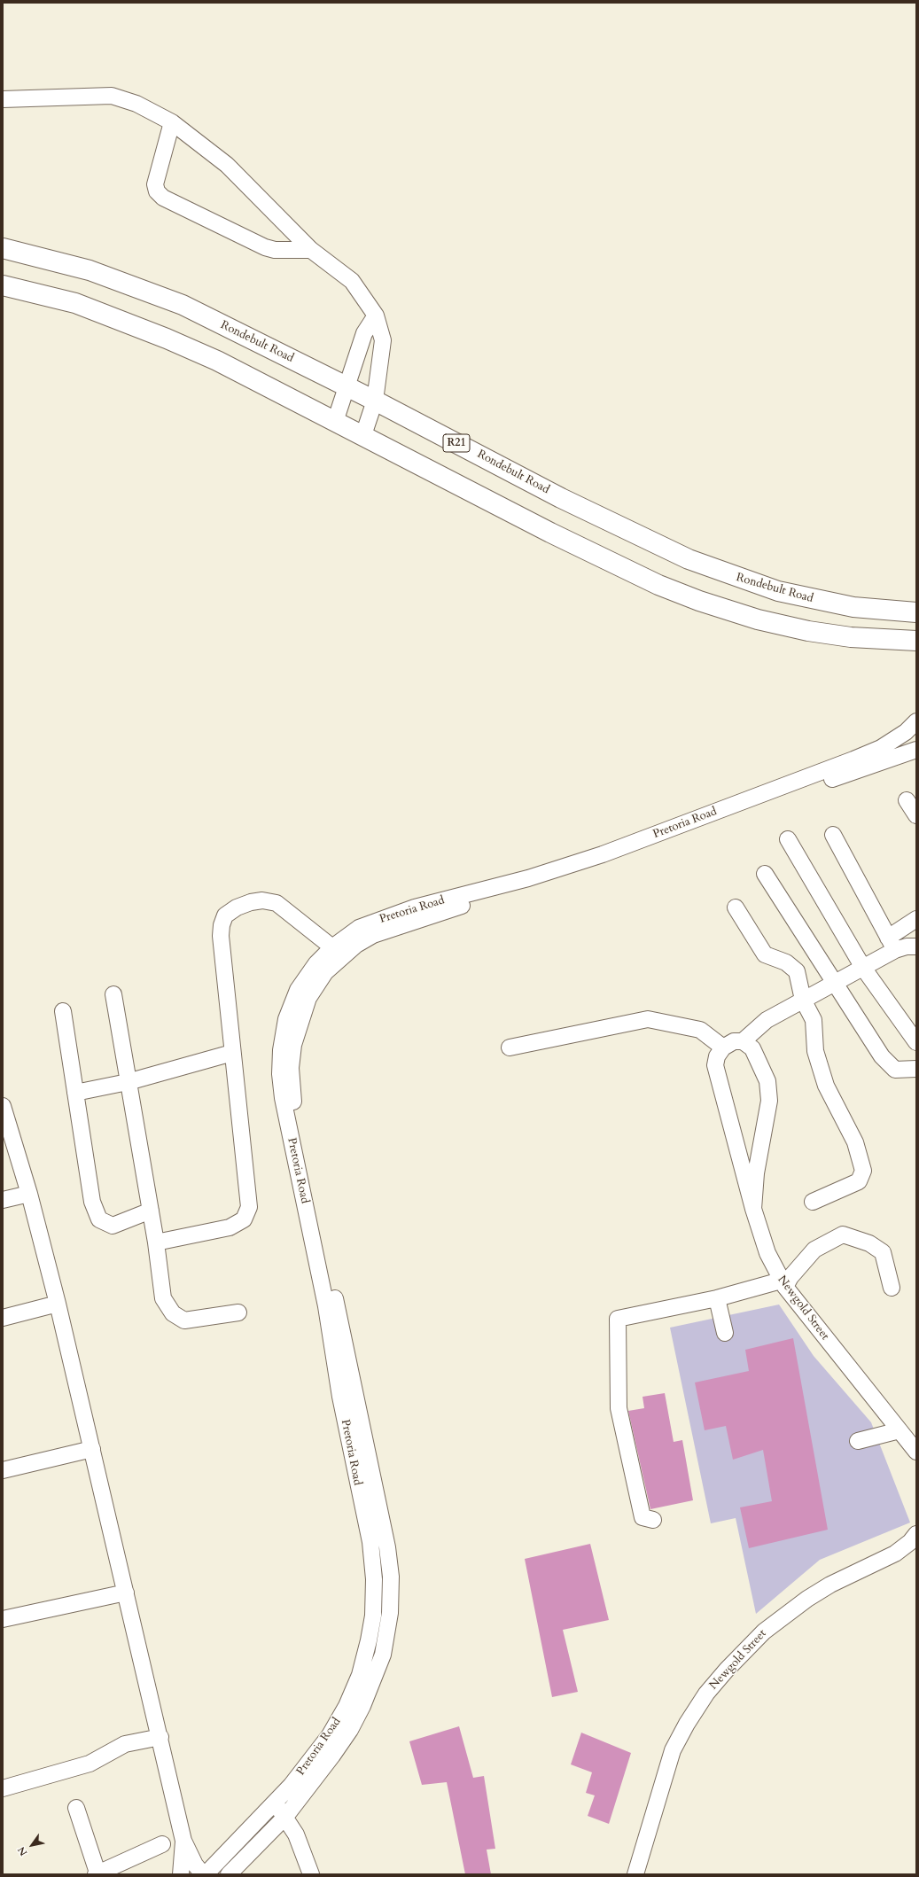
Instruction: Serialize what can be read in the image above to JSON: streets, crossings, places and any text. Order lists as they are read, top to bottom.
{
  "streets": {
    "main road": ["Rondebult Road", "R21"],
    "street": ["Pretoria Road", "Newgold Street"]
  },
  "north": "bottom left"
}
